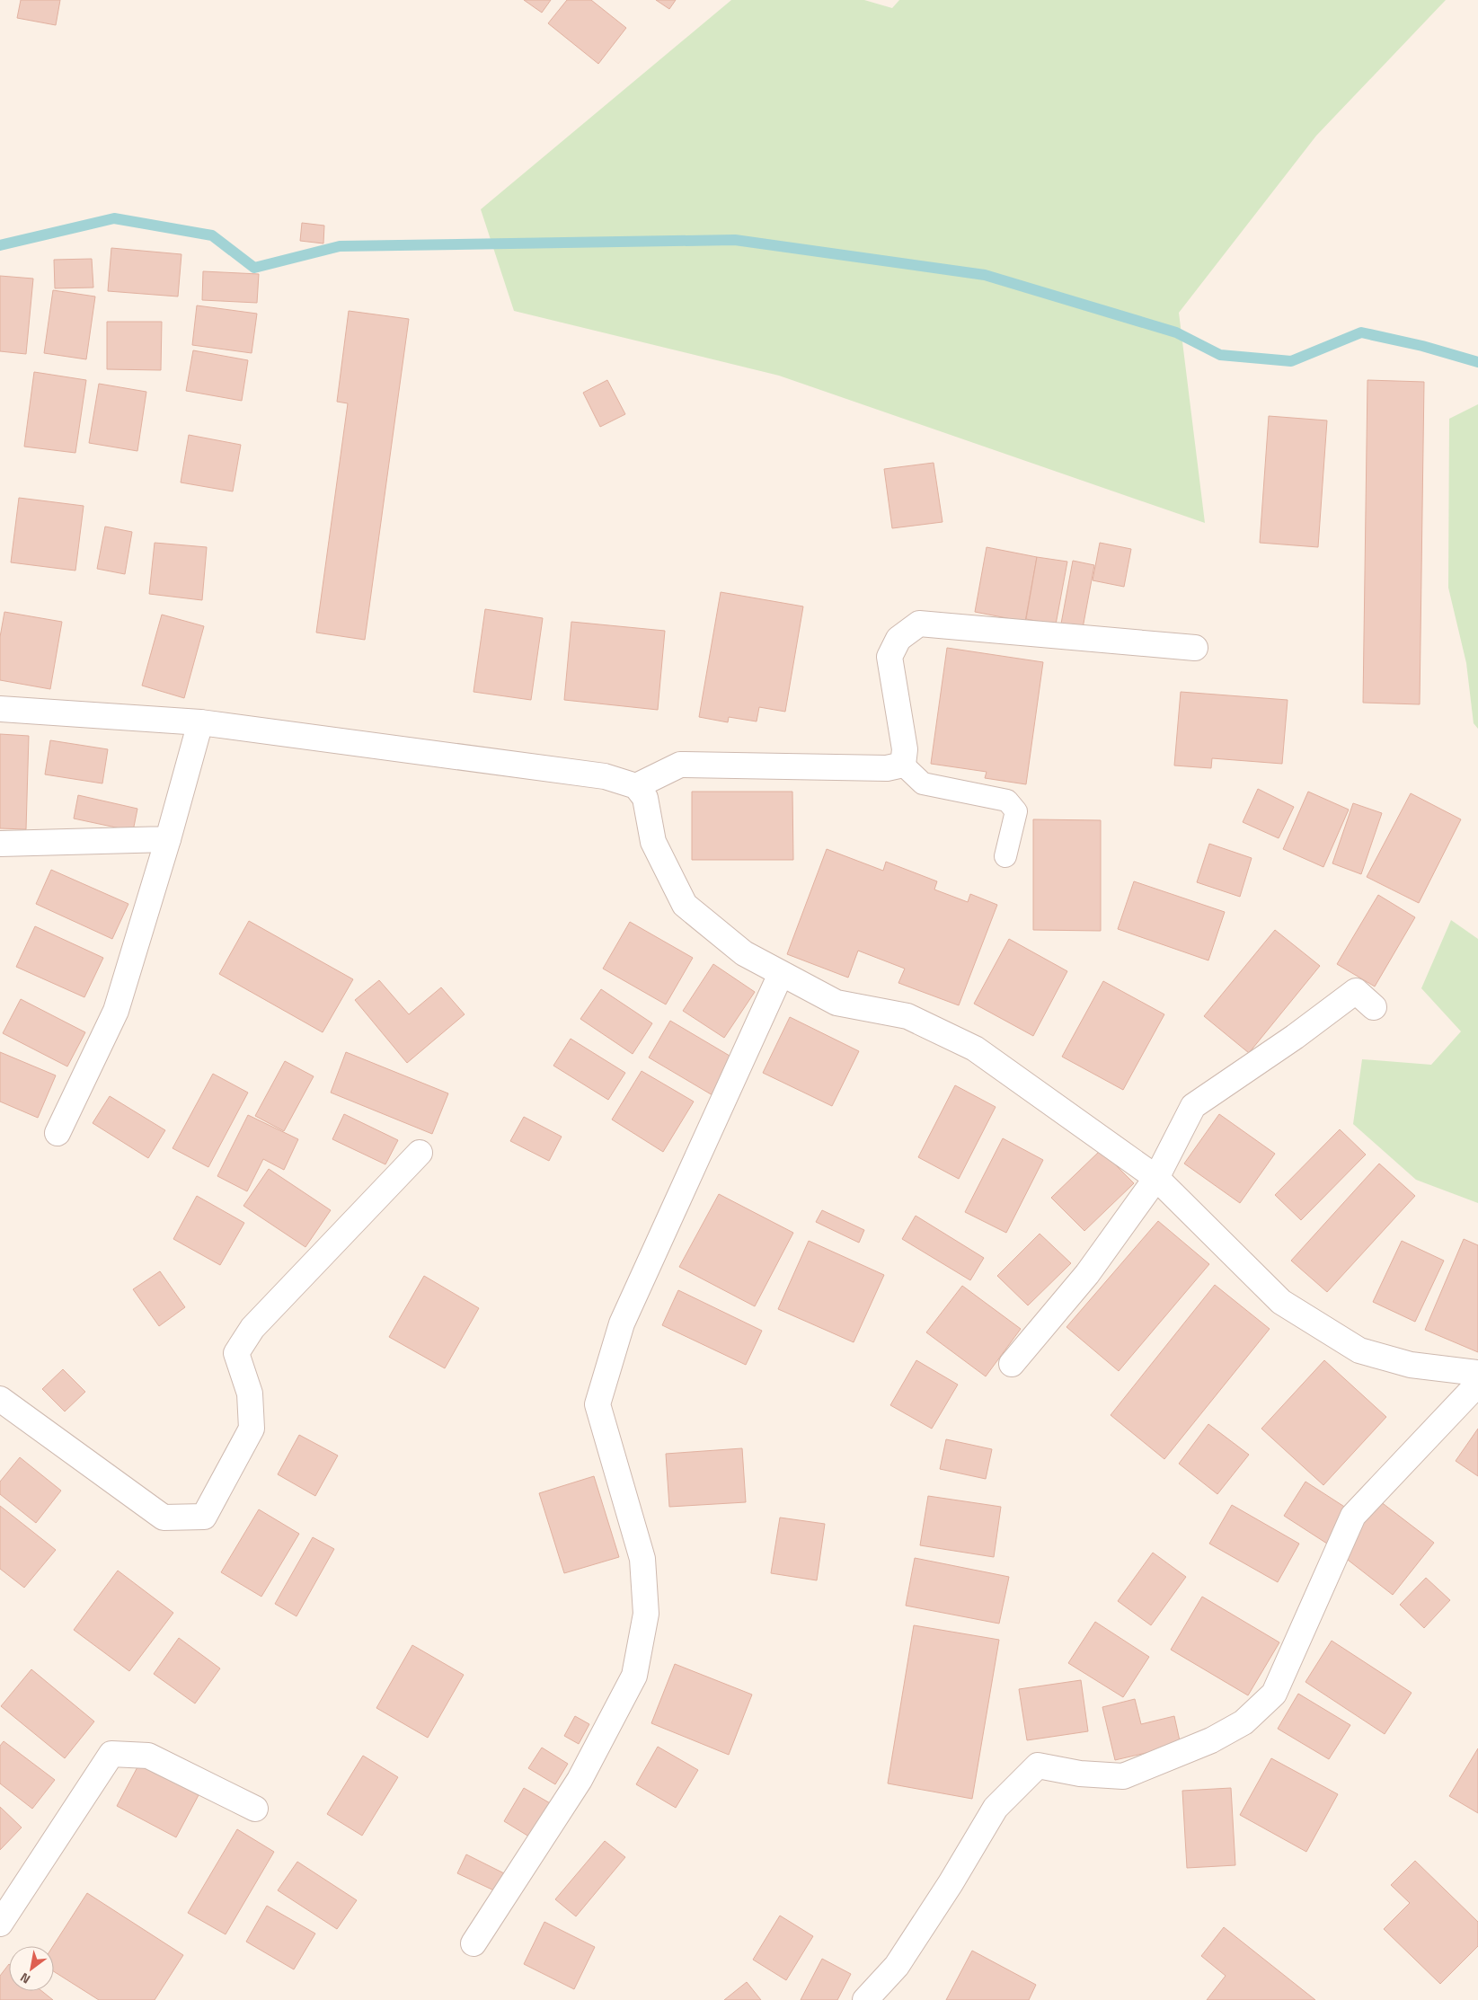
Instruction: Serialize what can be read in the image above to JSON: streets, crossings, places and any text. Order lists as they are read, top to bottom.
{
  "north": "bottom left"
}
